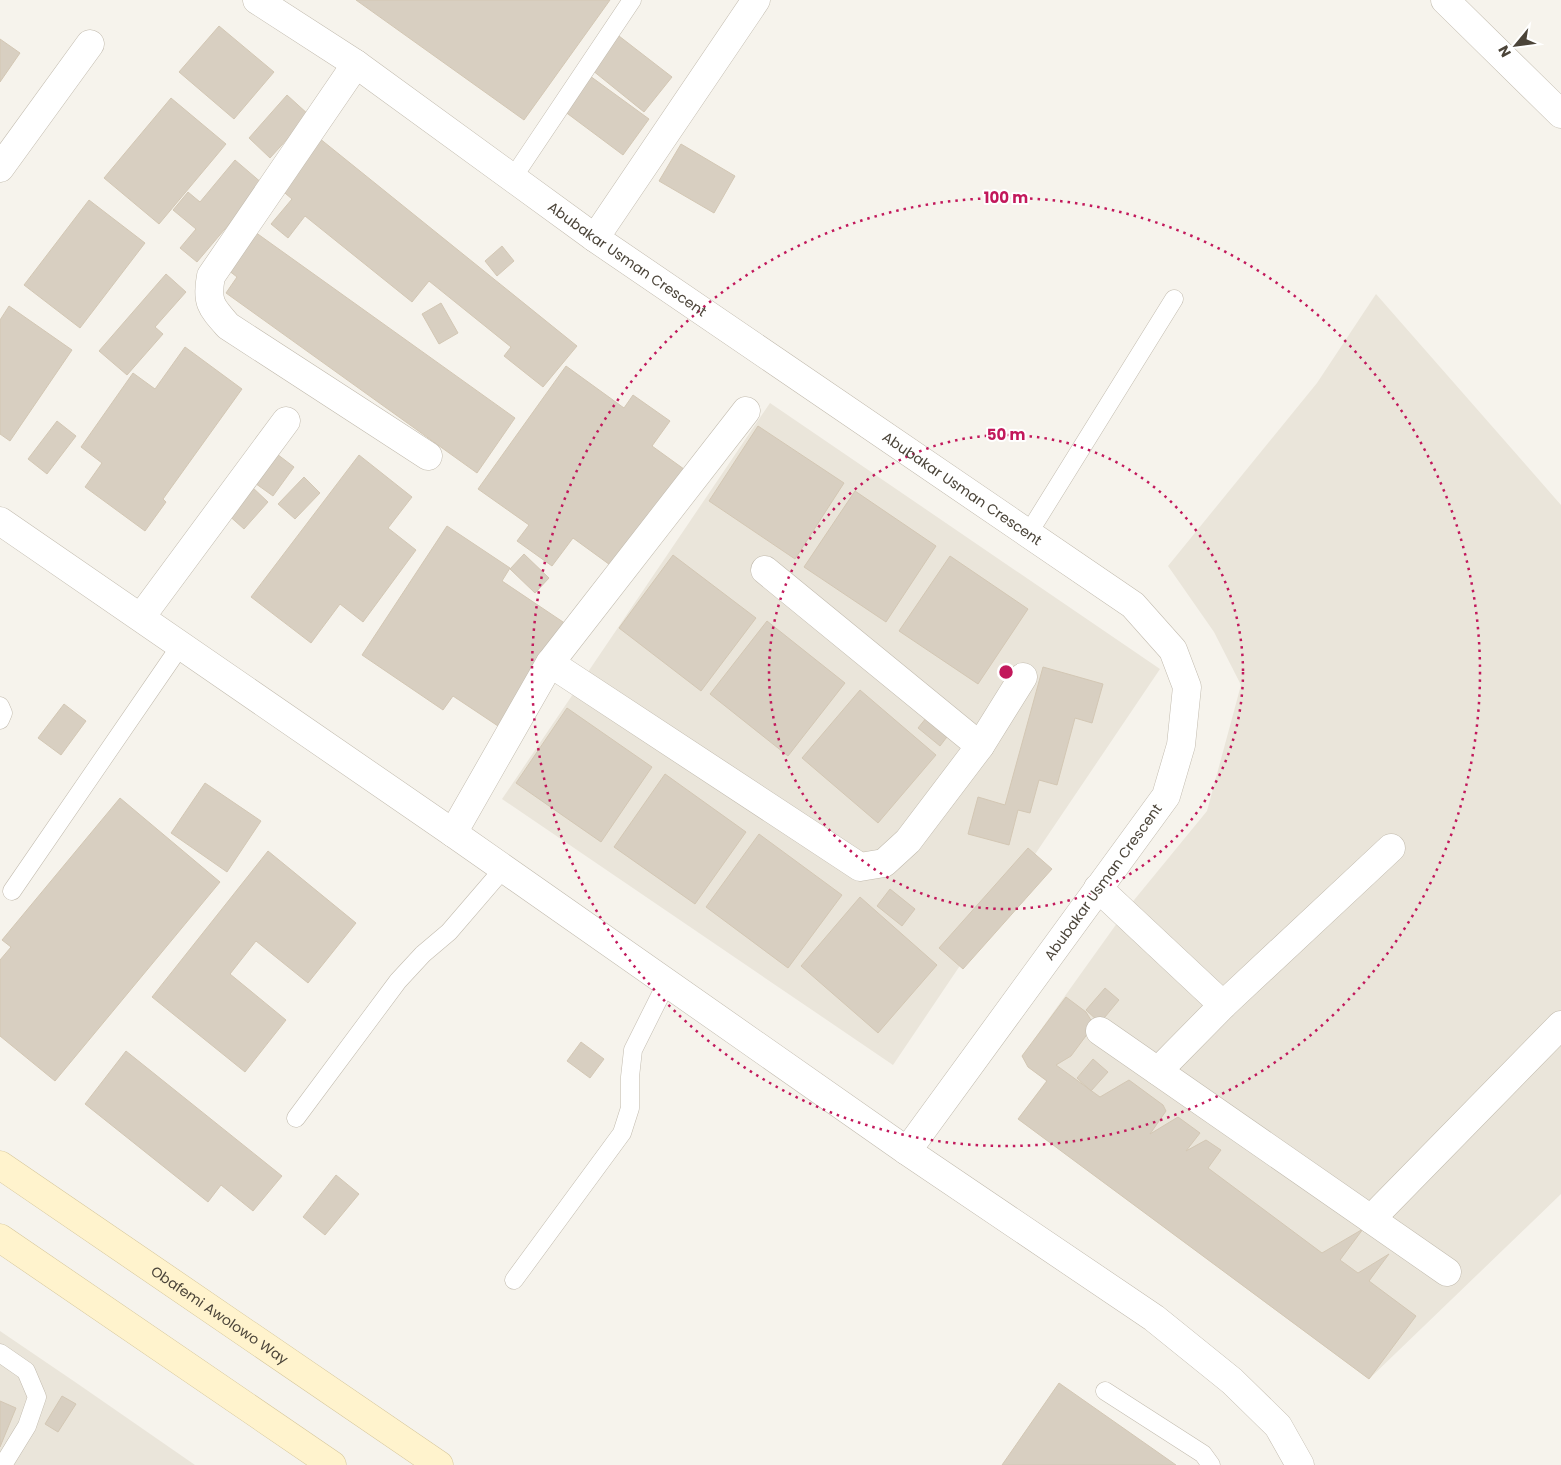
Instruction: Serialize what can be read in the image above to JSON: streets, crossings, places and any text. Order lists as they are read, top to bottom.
{
  "streets": {
    "main road": ["Obafemi Awolowo Way"],
    "street": ["Abubakar Usman Crescent"]
  },
  "north": "bottom left",
  "rings": ["100 m", "50 m"]
}
